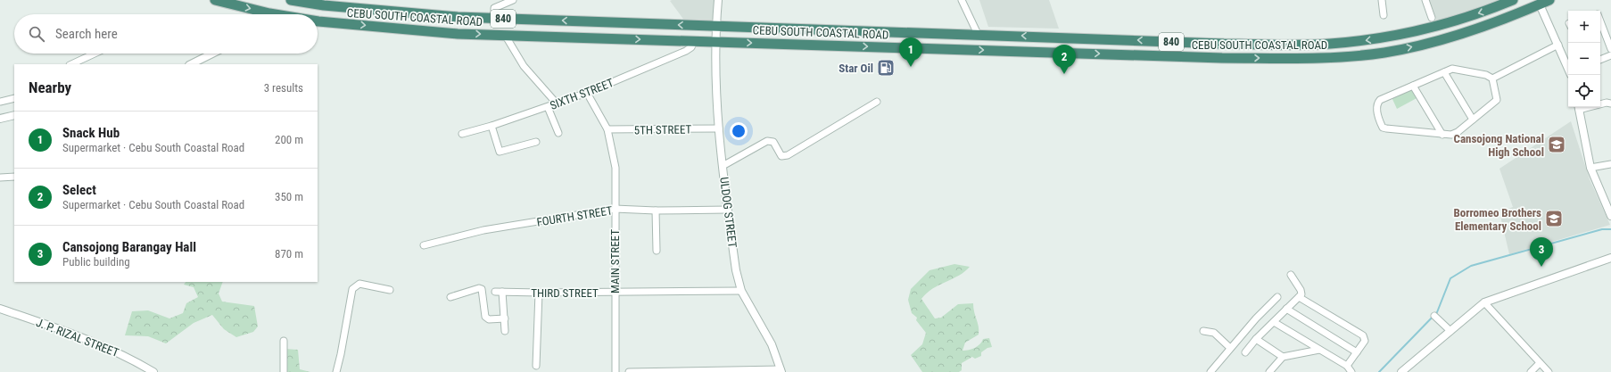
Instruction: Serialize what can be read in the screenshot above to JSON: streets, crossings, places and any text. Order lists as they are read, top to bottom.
{
  "streets": {
    "highway": ["CEBU SOUTH COASTAL ROAD", "840"],
    "street": [
      "SIXTH STREET",
      "5TH STREET",
      "ULDOG STREET",
      "FOURTH STREET",
      "MAIN STREET",
      "THIRD STREET",
      "J. P. RIZAL STREET"
    ]
  },
  "crossings": [
    ["CEBU SOUTH COASTAL ROAD", "SIXTH STREET"],
    ["CEBU SOUTH COASTAL ROAD", "ULDOG STREET"],
    ["SIXTH STREET", "MAIN STREET"],
    ["5TH STREET", "ULDOG STREET"],
    ["5TH STREET", "MAIN STREET"],
    ["ULDOG STREET", "FOURTH STREET"],
    ["ULDOG STREET", "THIRD STREET"],
    ["FOURTH STREET", "MAIN STREET"],
    ["MAIN STREET", "THIRD STREET"]
  ],
  "places": {
    "fuel station": ["Star Oil"],
    "school or university": ["Cansojong National High School", "Borromeo Brothers Elementary School"]
  },
  "page": {
    "map_buttons": ["+", "−"],
    "search": "Search here",
    "pins": ["1", "2", "3"],
    "heading": ["Nearby", "3 results"],
    "list": [
      {
        "mark": "1",
        "name": "Snack Hub",
        "note": "Supermarket · Cebu South Coastal Road",
        "value": "200 m"
      },
      {
        "mark": "2",
        "name": "Select",
        "note": "Supermarket · Cebu South Coastal Road",
        "value": "350 m"
      },
      {
        "mark": "3",
        "name": "Cansojong Barangay Hall",
        "note": "Public building",
        "value": "870 m"
      }
    ]
  }
}
